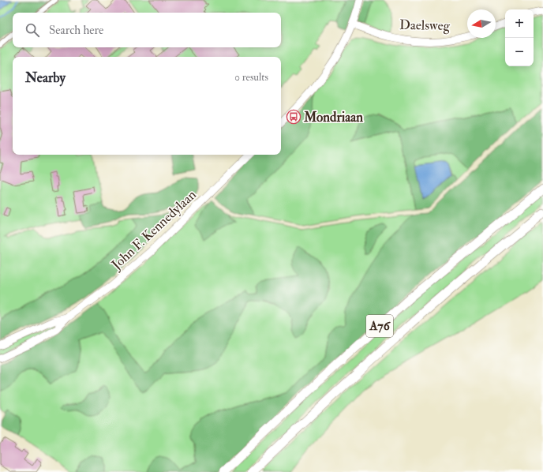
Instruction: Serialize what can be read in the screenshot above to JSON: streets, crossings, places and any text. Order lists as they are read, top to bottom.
{
  "streets": {
    "highway": ["A76"],
    "street": ["Daelsweg", "John F. Kennedylaan"]
  },
  "places": {
    "bus stop": ["Mondriaan"]
  },
  "north": "left",
  "page": {
    "map_buttons": ["+", "−"],
    "search": "Search here",
    "heading": ["Nearby", "0 results"]
  }
}
